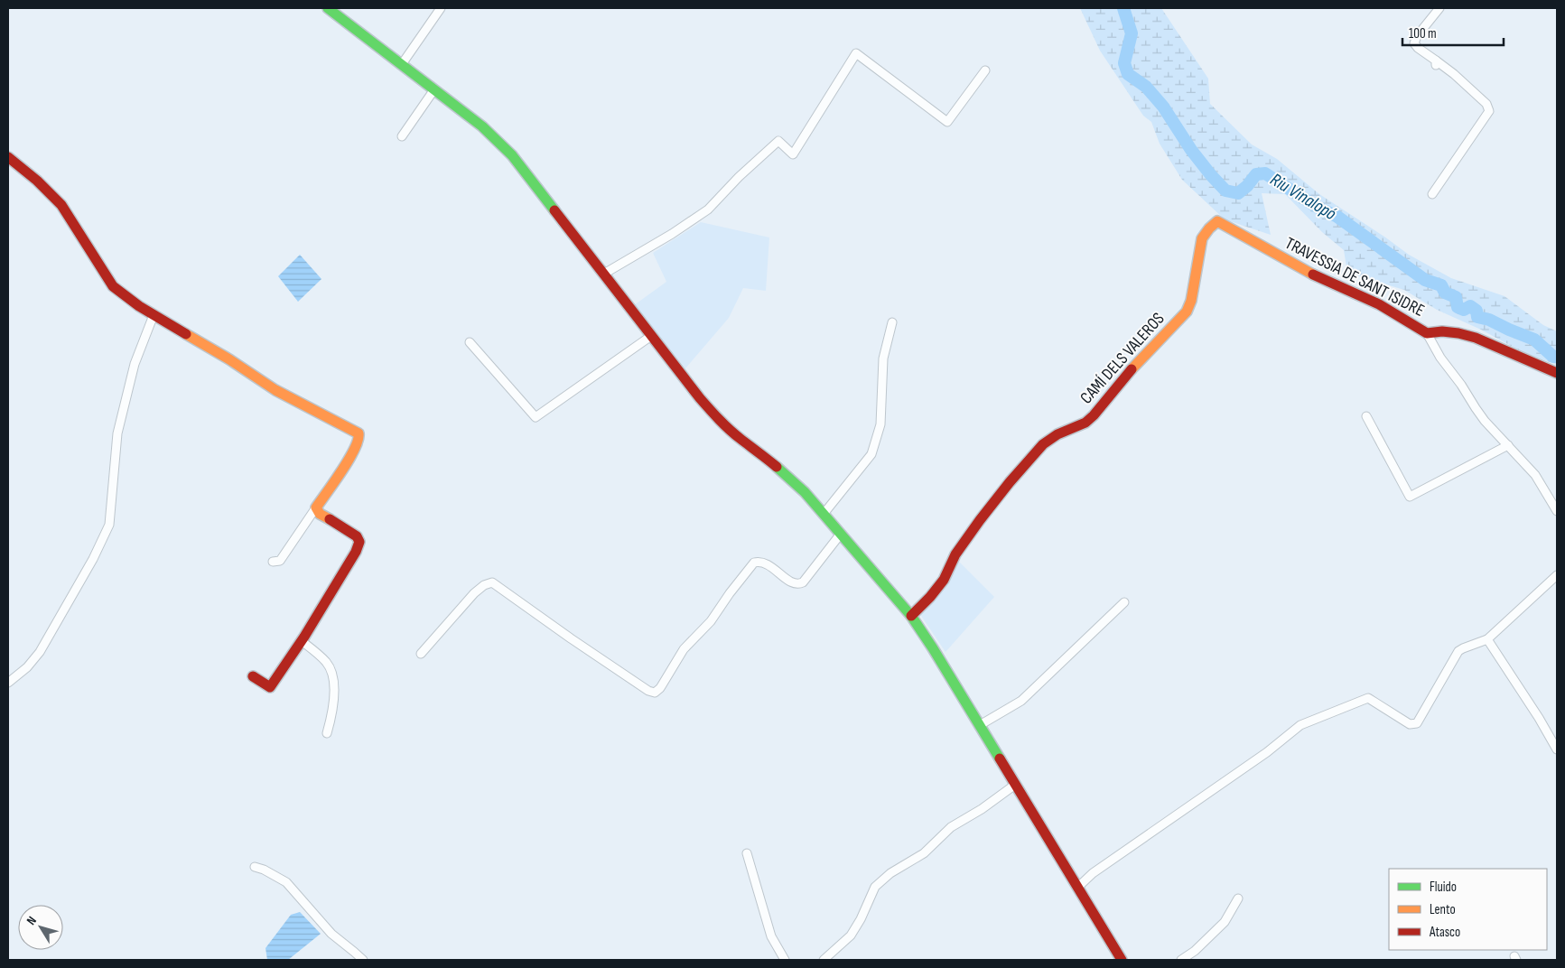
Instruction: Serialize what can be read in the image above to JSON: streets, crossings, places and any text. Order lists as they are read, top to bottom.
{
  "streets": {
    "street": ["TRAVESSIA DE SANT ISIDRE", "CAMÍ DELS VALEROS"]
  },
  "crossings": [
    ["TRAVESSIA DE SANT ISIDRE", "CAMÍ DELS VALEROS"]
  ],
  "water": ["Riu Vinalopó"],
  "legend": ["Fluido", "Lento", "Atasco"],
  "scale_bar": "100 m",
  "north": "top left"
}
